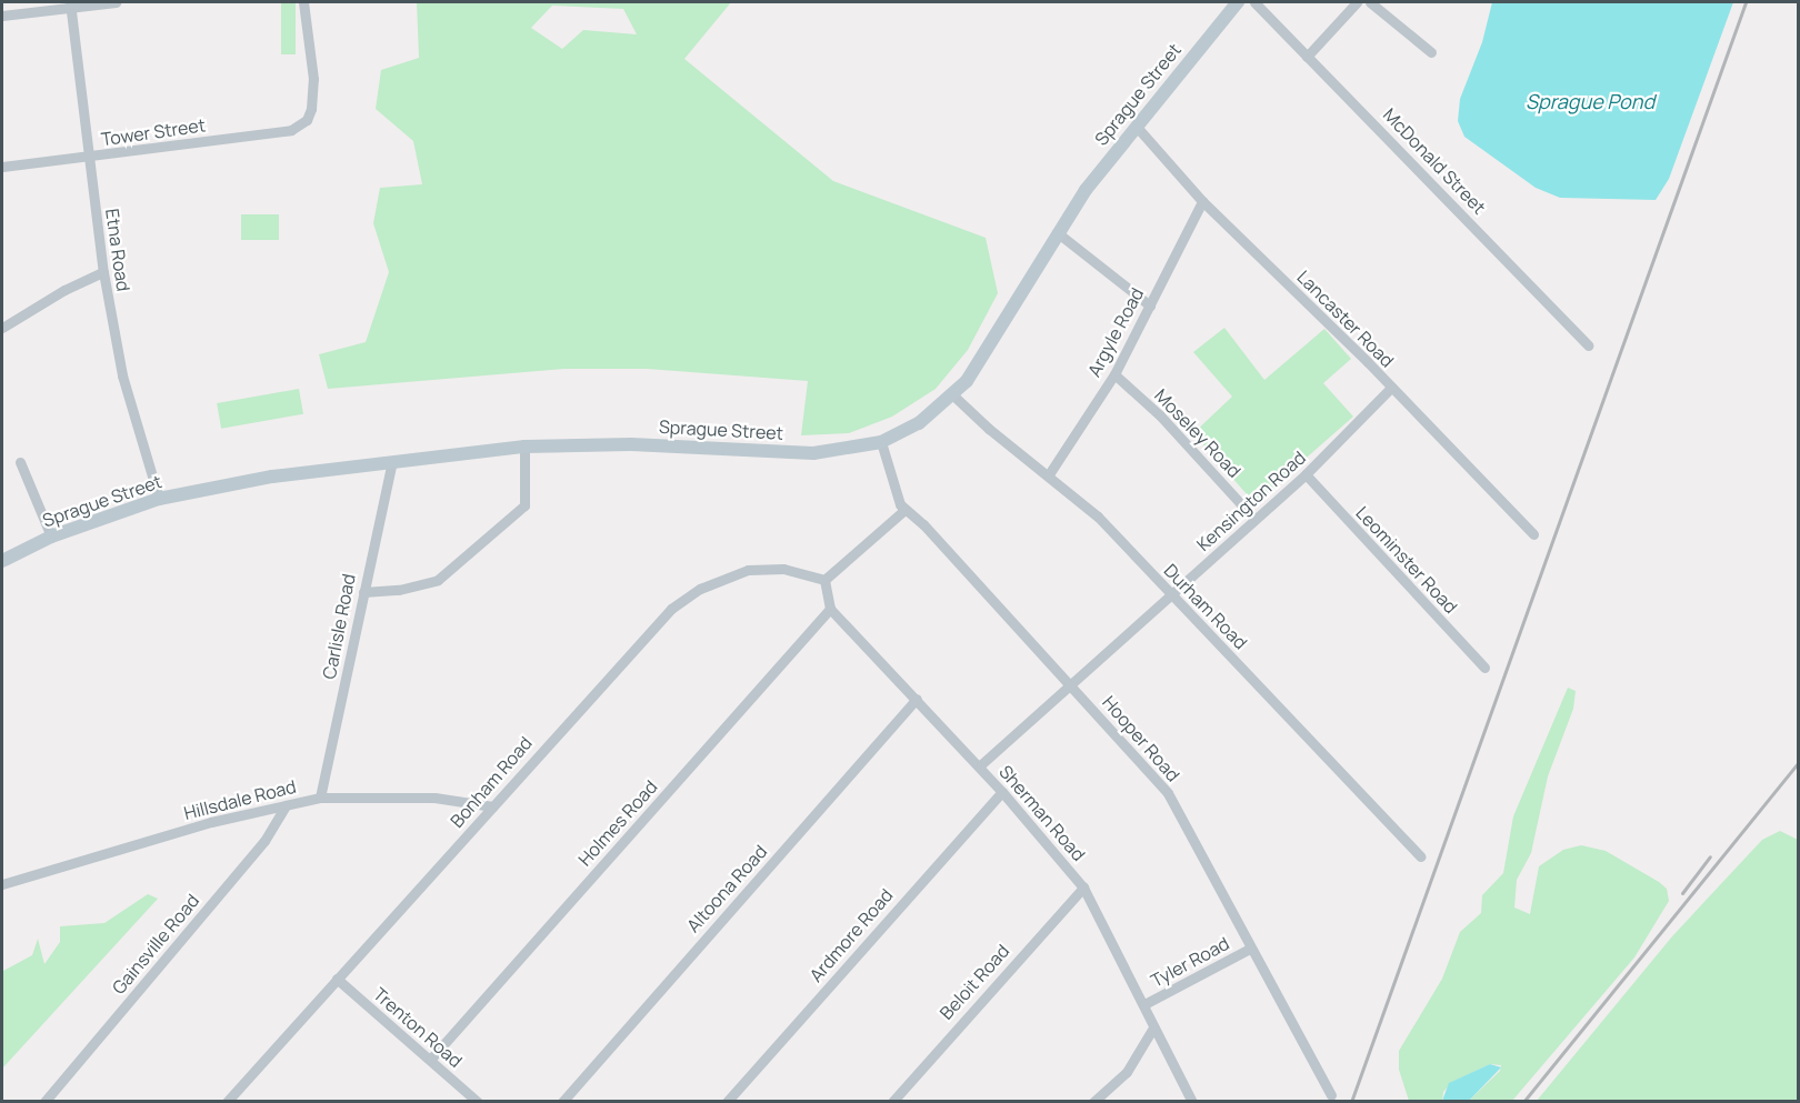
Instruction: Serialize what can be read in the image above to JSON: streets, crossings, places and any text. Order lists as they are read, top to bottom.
{
  "streets": {
    "main road": ["Sprague Street"],
    "street": [
      "Tower Street",
      "McDonald Street",
      "Etna Road",
      "Lancaster Road",
      "Argyle Road",
      "Moseley Road",
      "Kensington Road",
      "Leominster Road",
      "Durham Road",
      "Carlisle Road",
      "Hooper Road",
      "Bonham Road",
      "Hillsdale Road",
      "Sherman Road",
      "Holmes Road",
      "Altoona Road",
      "Ardmore Road",
      "Gainsville Road",
      "Tyler Road",
      "Beloit Road",
      "Trenton Road"
    ]
  },
  "crossings": [
    ["Sprague Street", "Etna Road"],
    ["Sprague Street", "Lancaster Road"],
    ["Sprague Street", "Durham Road"],
    ["Sprague Street", "Carlisle Road"],
    ["Sprague Street", "Hooper Road"],
    ["Tower Street", "Etna Road"],
    ["Lancaster Road", "Argyle Road"],
    ["Lancaster Road", "Kensington Road"],
    ["Argyle Road", "Moseley Road"],
    ["Argyle Road", "Durham Road"],
    ["Moseley Road", "Kensington Road"],
    ["Kensington Road", "Leominster Road"],
    ["Kensington Road", "Durham Road"],
    ["Kensington Road", "Hooper Road"],
    ["Kensington Road", "Sherman Road"],
    ["Carlisle Road", "Hillsdale Road"],
    ["Hooper Road", "Tyler Road"],
    ["Bonham Road", "Hillsdale Road"],
    ["Bonham Road", "Trenton Road"],
    ["Hillsdale Road", "Gainsville Road"],
    ["Sherman Road", "Holmes Road"],
    ["Sherman Road", "Altoona Road"],
    ["Sherman Road", "Ardmore Road"],
    ["Sherman Road", "Tyler Road"],
    ["Sherman Road", "Beloit Road"],
    ["Holmes Road", "Trenton Road"]
  ],
  "water": ["Sprague Pond"]
}
